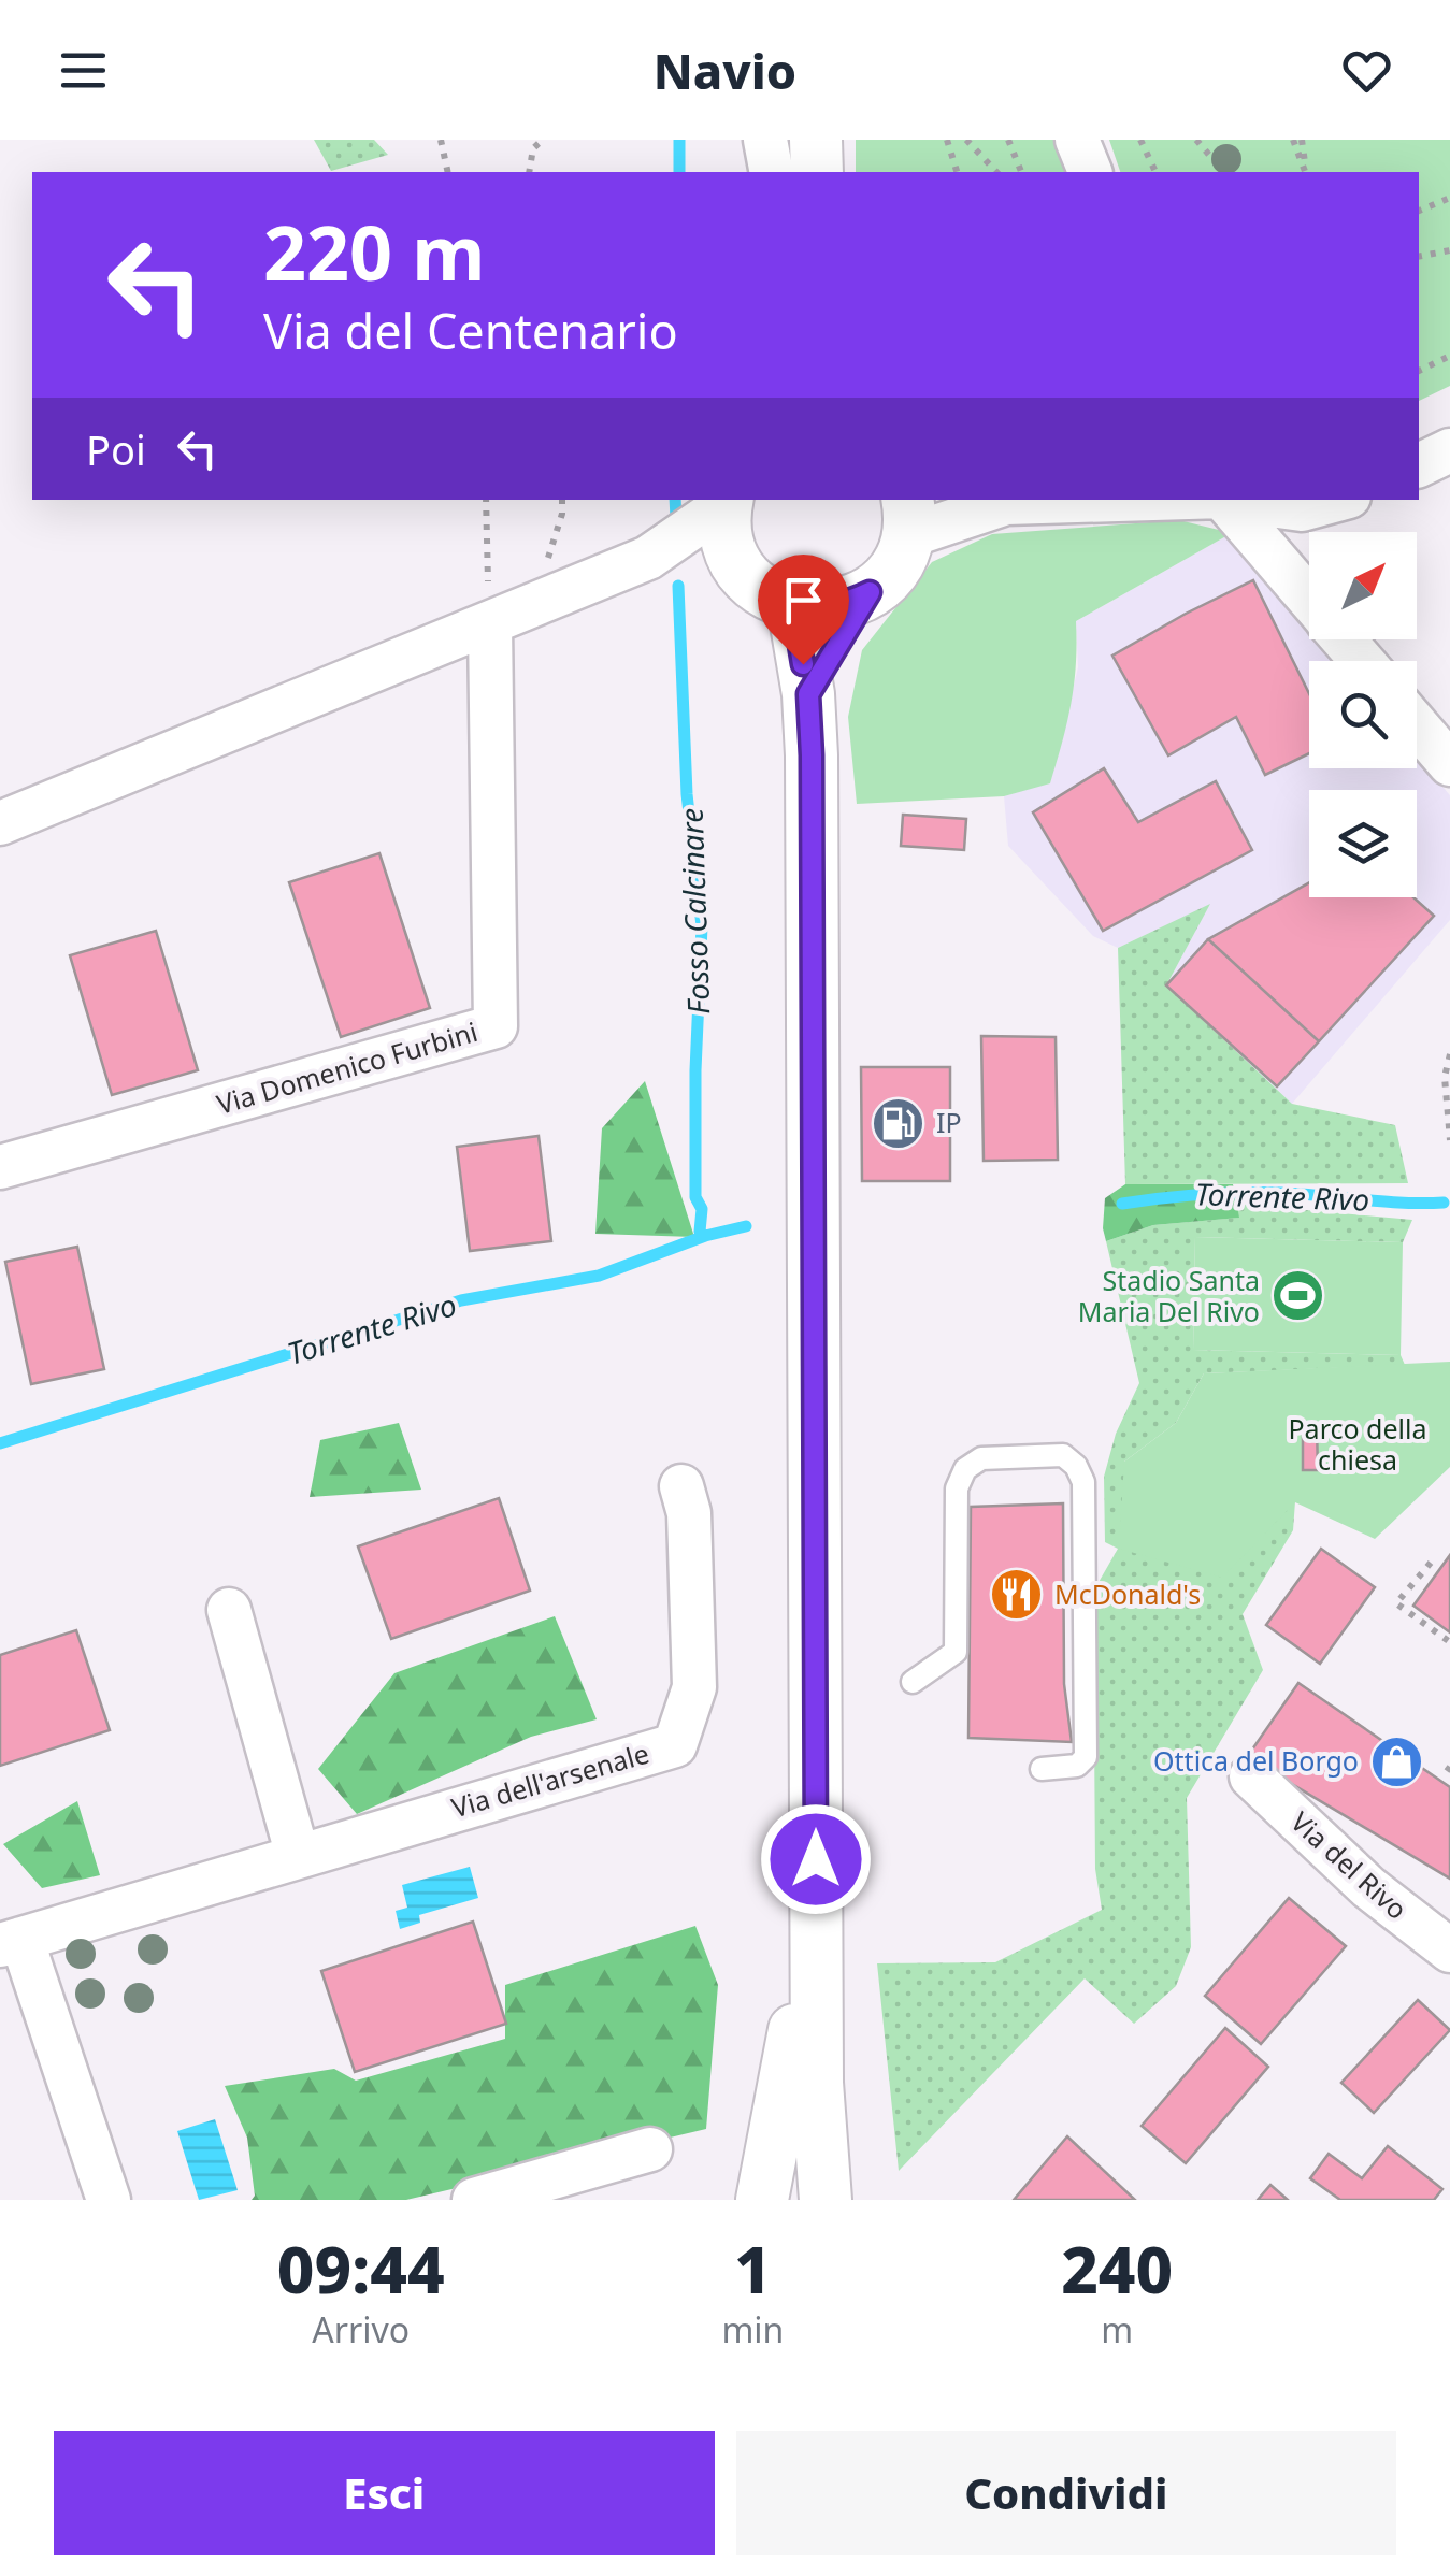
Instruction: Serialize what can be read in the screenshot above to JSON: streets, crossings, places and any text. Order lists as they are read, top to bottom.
{
  "streets": {
    "street": ["Via Domenico Furbini", "Via dell'arsenale", "Via del Rivo"]
  },
  "water": ["Fosso Calcinare", "Torrente Rivo"],
  "parks": ["Parco della chiesa"],
  "places": {
    "fuel station": ["IP"],
    "sports": ["Stadio Santa Maria Del Rivo"],
    "restaurant": ["McDonald's"],
    "shop": ["Ottica del Borgo"]
  },
  "north": "top right",
  "page": {
    "header": "Navio",
    "turn": ["220 m", "Via del Centenario"],
    "then": "Poi",
    "eta": [
      "09:44",
      "Arrivo",
      "1",
      "min",
      "240",
      "m"
    ],
    "buttons": ["Esci", "Condividi"]
  }
}
